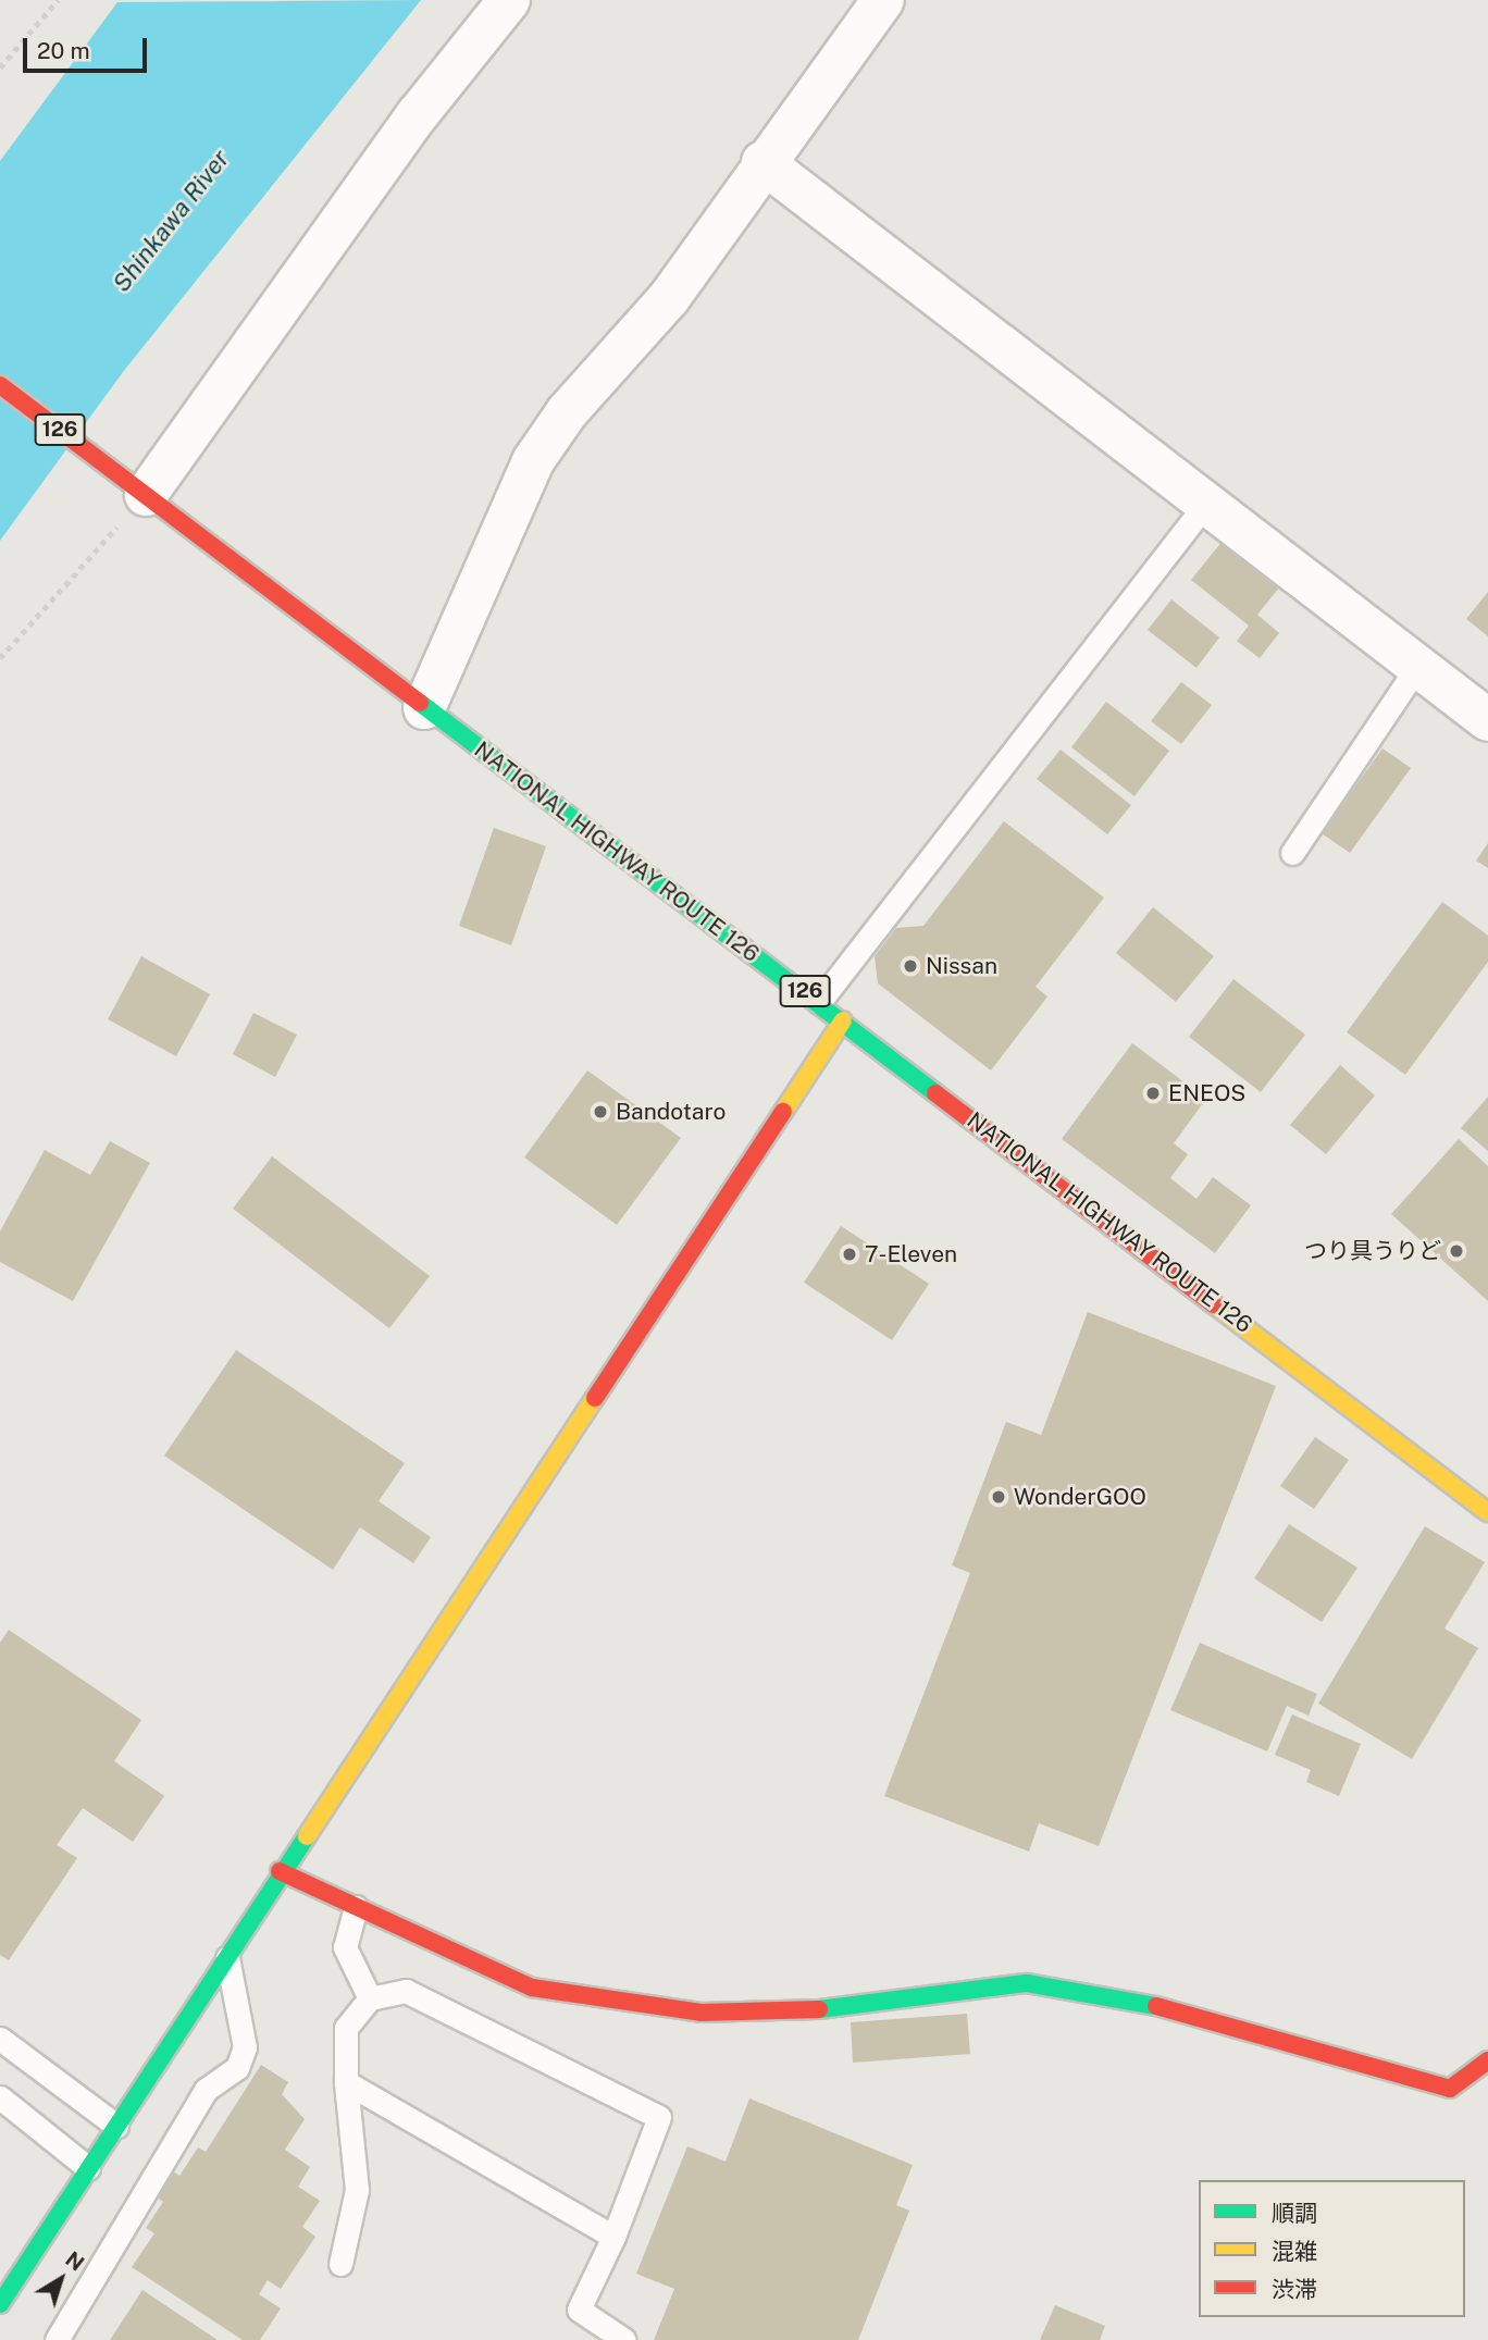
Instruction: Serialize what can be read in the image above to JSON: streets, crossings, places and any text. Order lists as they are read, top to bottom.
{
  "streets": {
    "main road": ["126", "NATIONAL HIGHWAY ROUTE 126"]
  },
  "water": ["Shinkawa River"],
  "places": [
    "Nissan",
    "ENEOS",
    "Bandotaro",
    "つり具うりど",
    "7-Eleven",
    "WonderGOO"
  ],
  "legend": ["順調", "混雑", "渋滞"],
  "scale_bar": "20 m",
  "north": "top right"
}
